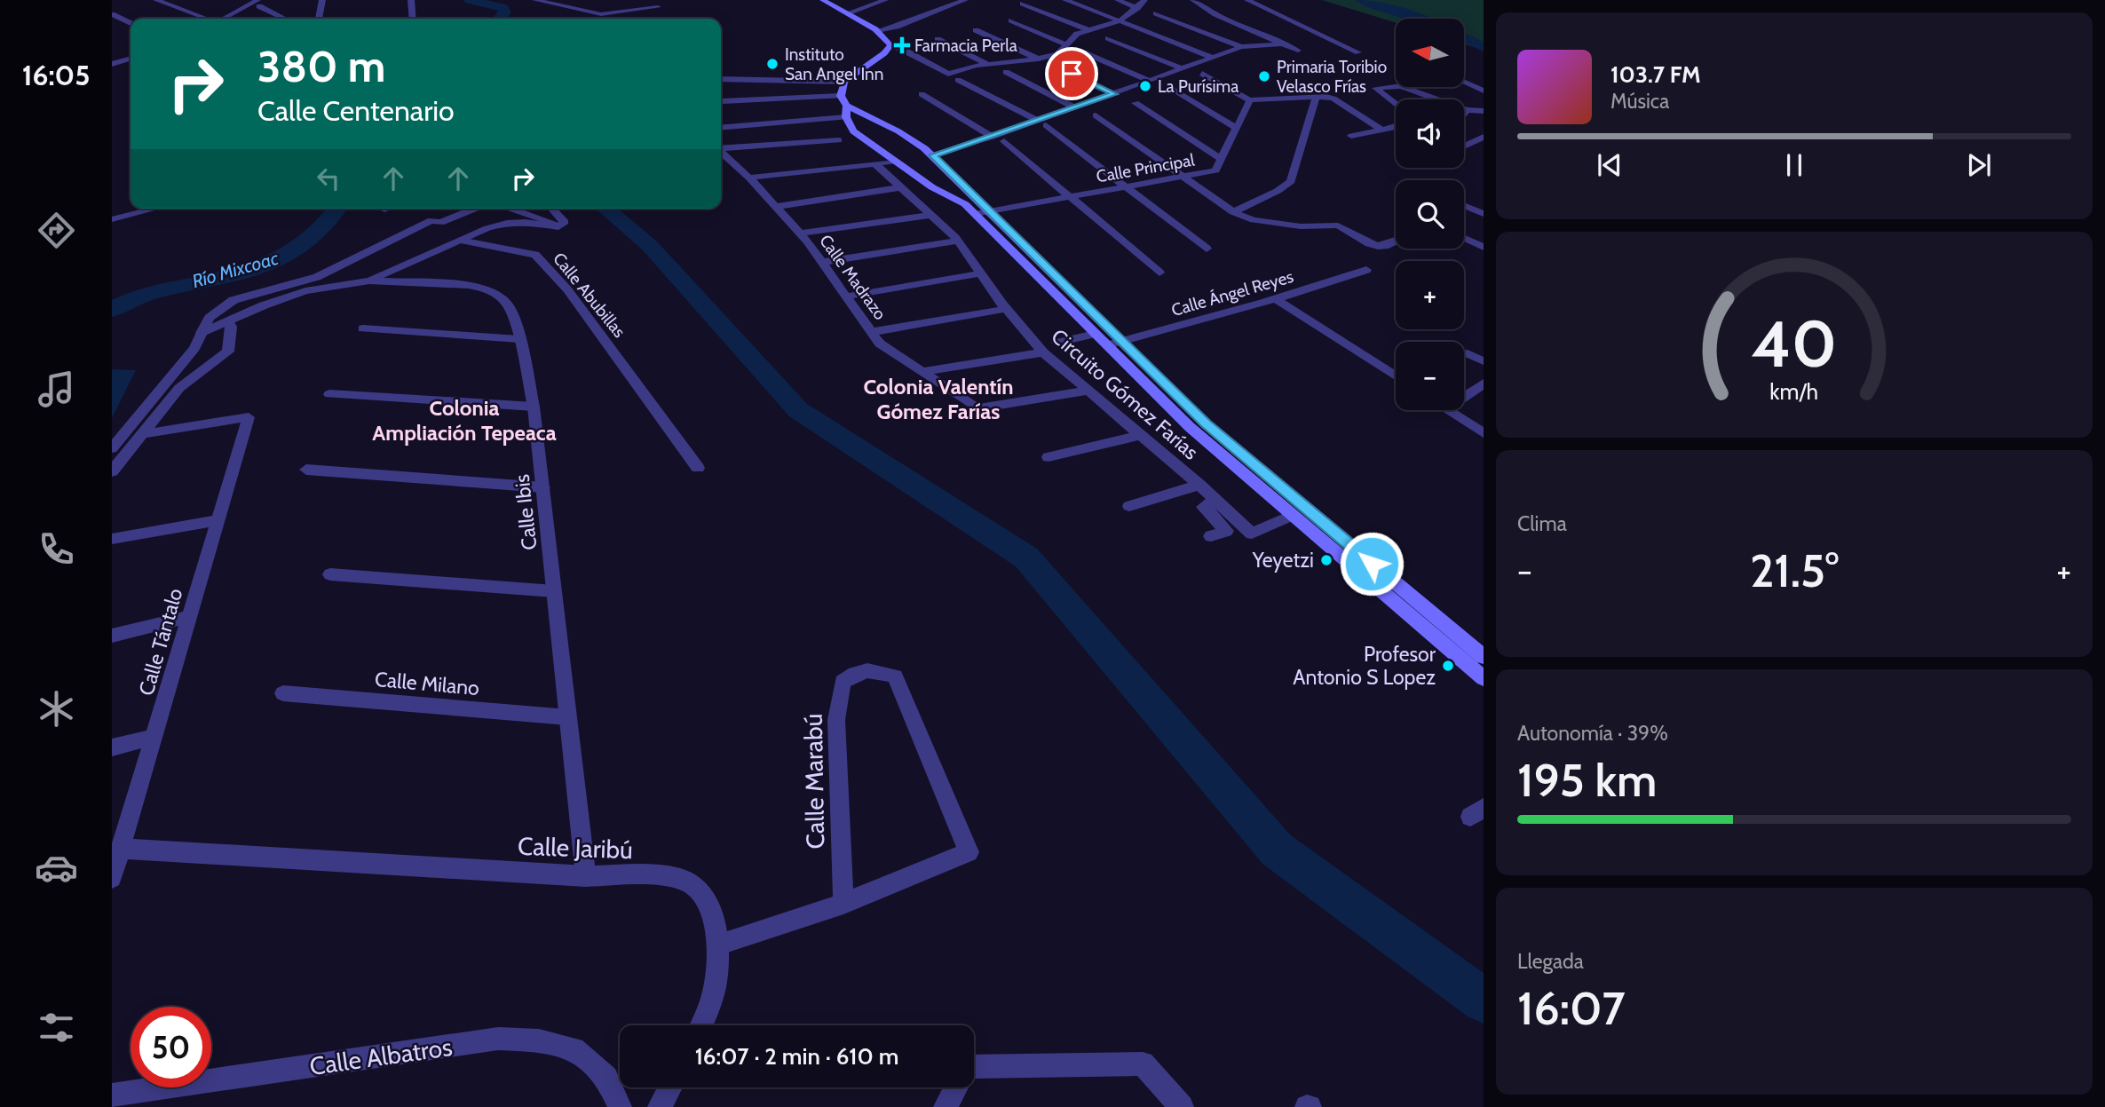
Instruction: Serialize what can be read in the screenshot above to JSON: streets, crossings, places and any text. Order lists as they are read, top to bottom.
{
  "streets": {
    "street": [
      "Calle Principal",
      "Calle Madrazo",
      "Calle Ángel Reyes",
      "Calle Abubillas",
      "Circuito Gómez Farías",
      "Calle Ibis",
      "Calle Tántalo",
      "Calle Milano",
      "Calle Marabú",
      "Calle Jaribú",
      "Calle Albatros"
    ]
  },
  "crossings": [
    ["Calle Madrazo", "Circuito Gómez Farías"],
    ["Calle Ibis", "Calle Milano"],
    ["Calle Ibis", "Calle Jaribú"],
    ["Calle Tántalo", "Calle Jaribú"]
  ],
  "districts": ["Colonia Valentín Gómez Farías", "Colonia Ampliación Tepeaca"],
  "water": ["Río Mixcoac"],
  "places": {
    "health": ["Farmacia Perla"],
    "other": [
      "Instituto San Angel Inn",
      "Primaria Toribio Velasco Frías",
      "La Purísima",
      "Yeyetzi",
      "Profesor Antonio S Lopez"
    ]
  },
  "north": "left",
  "page": {
    "tabs": "16:05",
    "map_buttons": ["+", "−"],
    "turn": ["380 m", "Calle Centenario"],
    "song": ["103.7 FM", "Música"],
    "tile": [
      "Clima",
      ["Autonomía · 39%", "195 km"],
      ["Llegada", "16:07"]
    ],
    "heat": ["−", "21.5°", "+"],
    "limit": "50",
    "trip": "16:07 · 2 min · 610 m",
    "gauge": ["40", "km/h"]
  }
}
